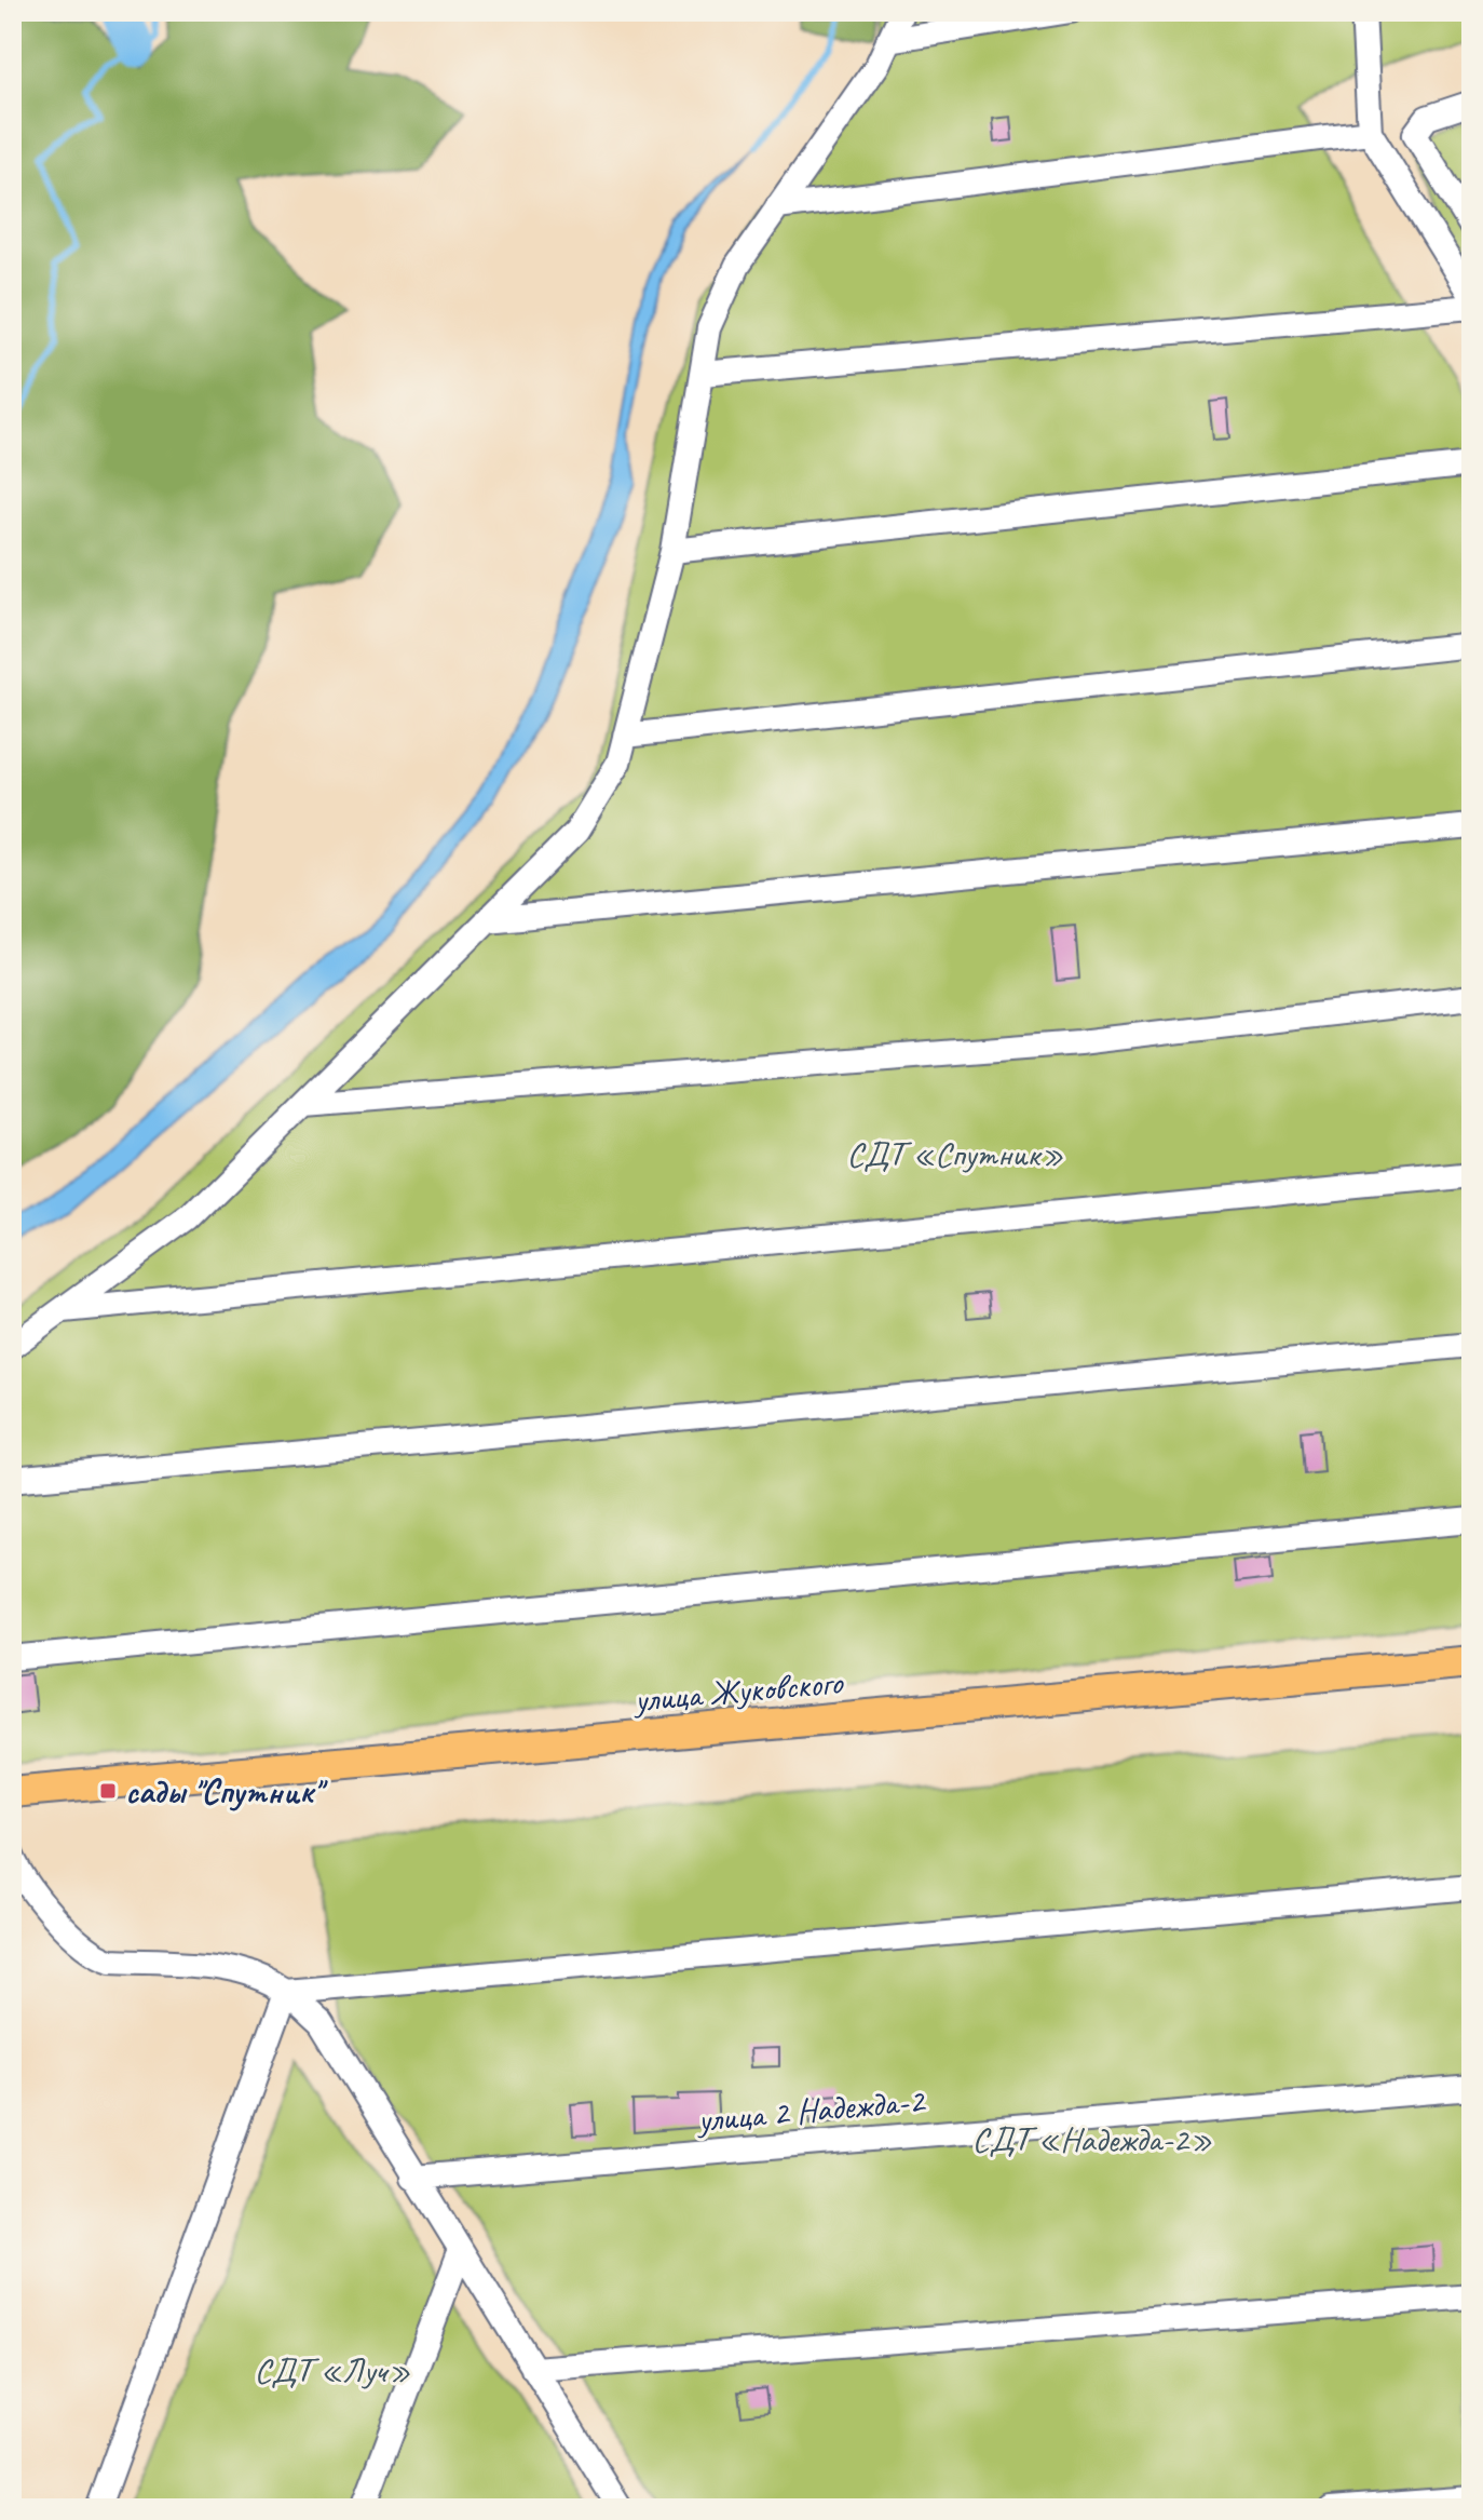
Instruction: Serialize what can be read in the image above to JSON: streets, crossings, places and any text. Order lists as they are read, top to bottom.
{
  "streets": {
    "main road": ["улица Жуковского"],
    "street": ["улица 2 Надежда-2"]
  },
  "parks": ["СДТ «Спутник»", "СДТ «Надежда-2»", "СДТ «Луч»"],
  "places": {
    "transit": ["сады \"Спутник\""]
  }
}
